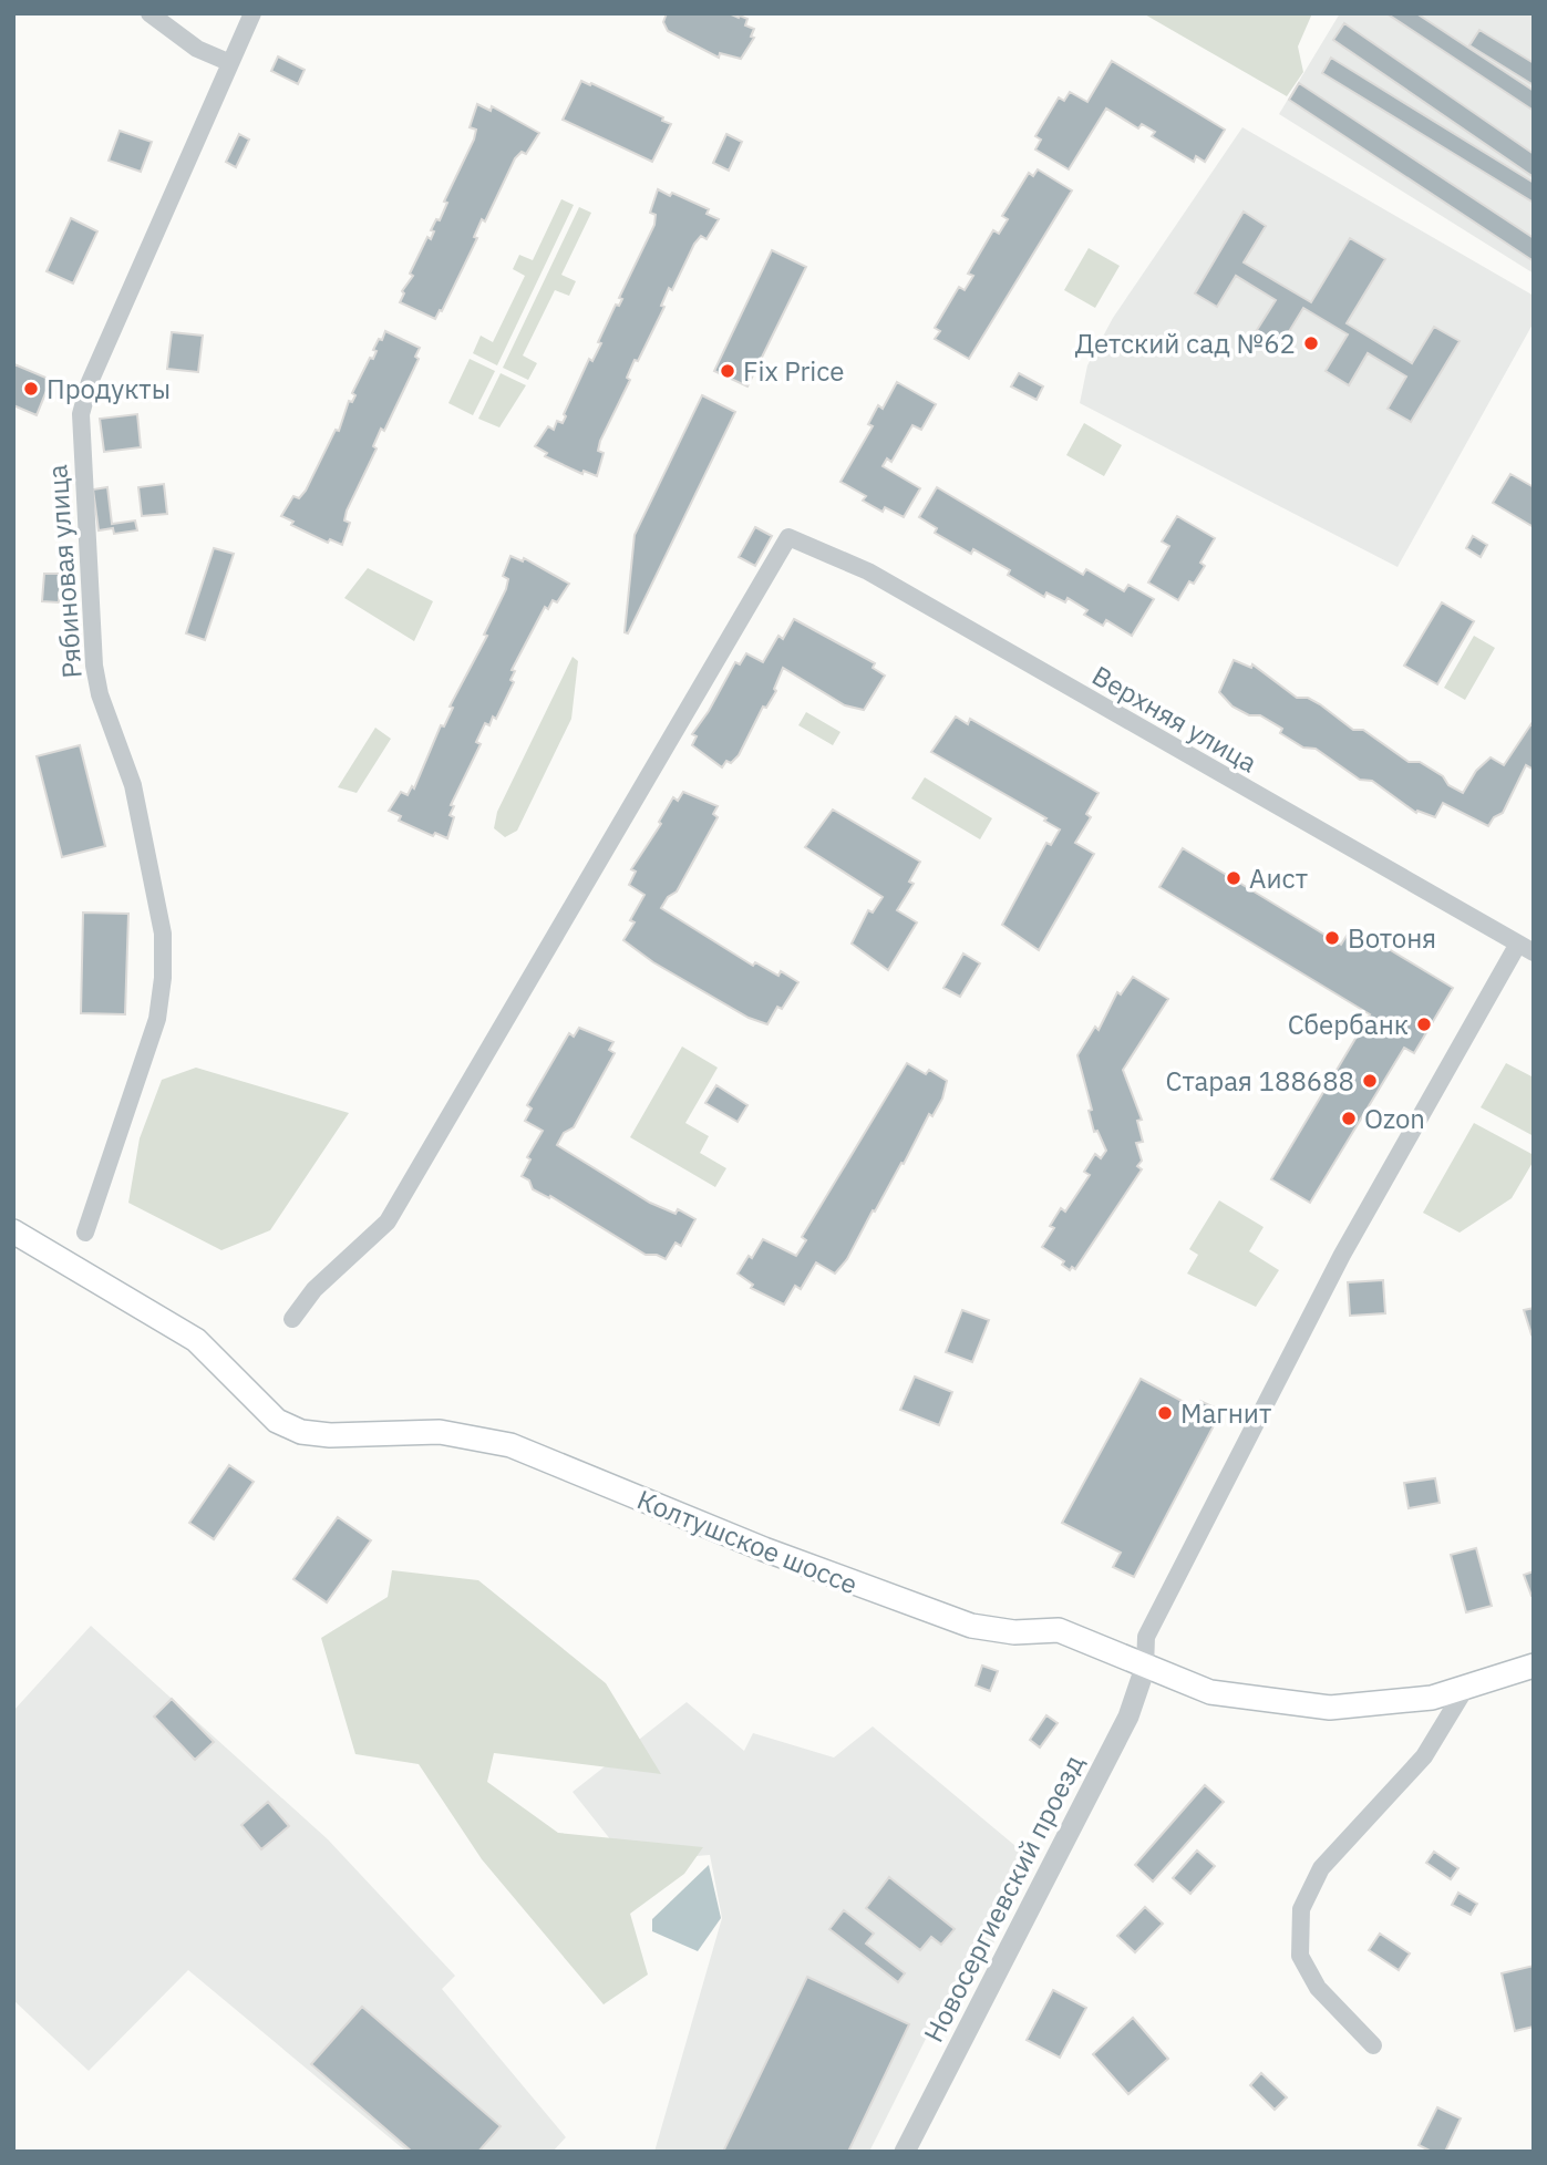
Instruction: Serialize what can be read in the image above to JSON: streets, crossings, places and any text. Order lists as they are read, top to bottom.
{
  "streets": {
    "main road": ["Колтушское шоссе"],
    "street": ["Рябиновая улица", "Верхняя улица", "Новосергиевский проезд"]
  },
  "crossings": [
    ["Колтушское шоссе", "Новосергиевский проезд"]
  ],
  "places": [
    "Детский сад №62",
    "Fix Price",
    "Продукты",
    "Аист",
    "Вотоня",
    "Сбербанк",
    "Старая 188688",
    "Ozon",
    "Магнит"
  ]
}
